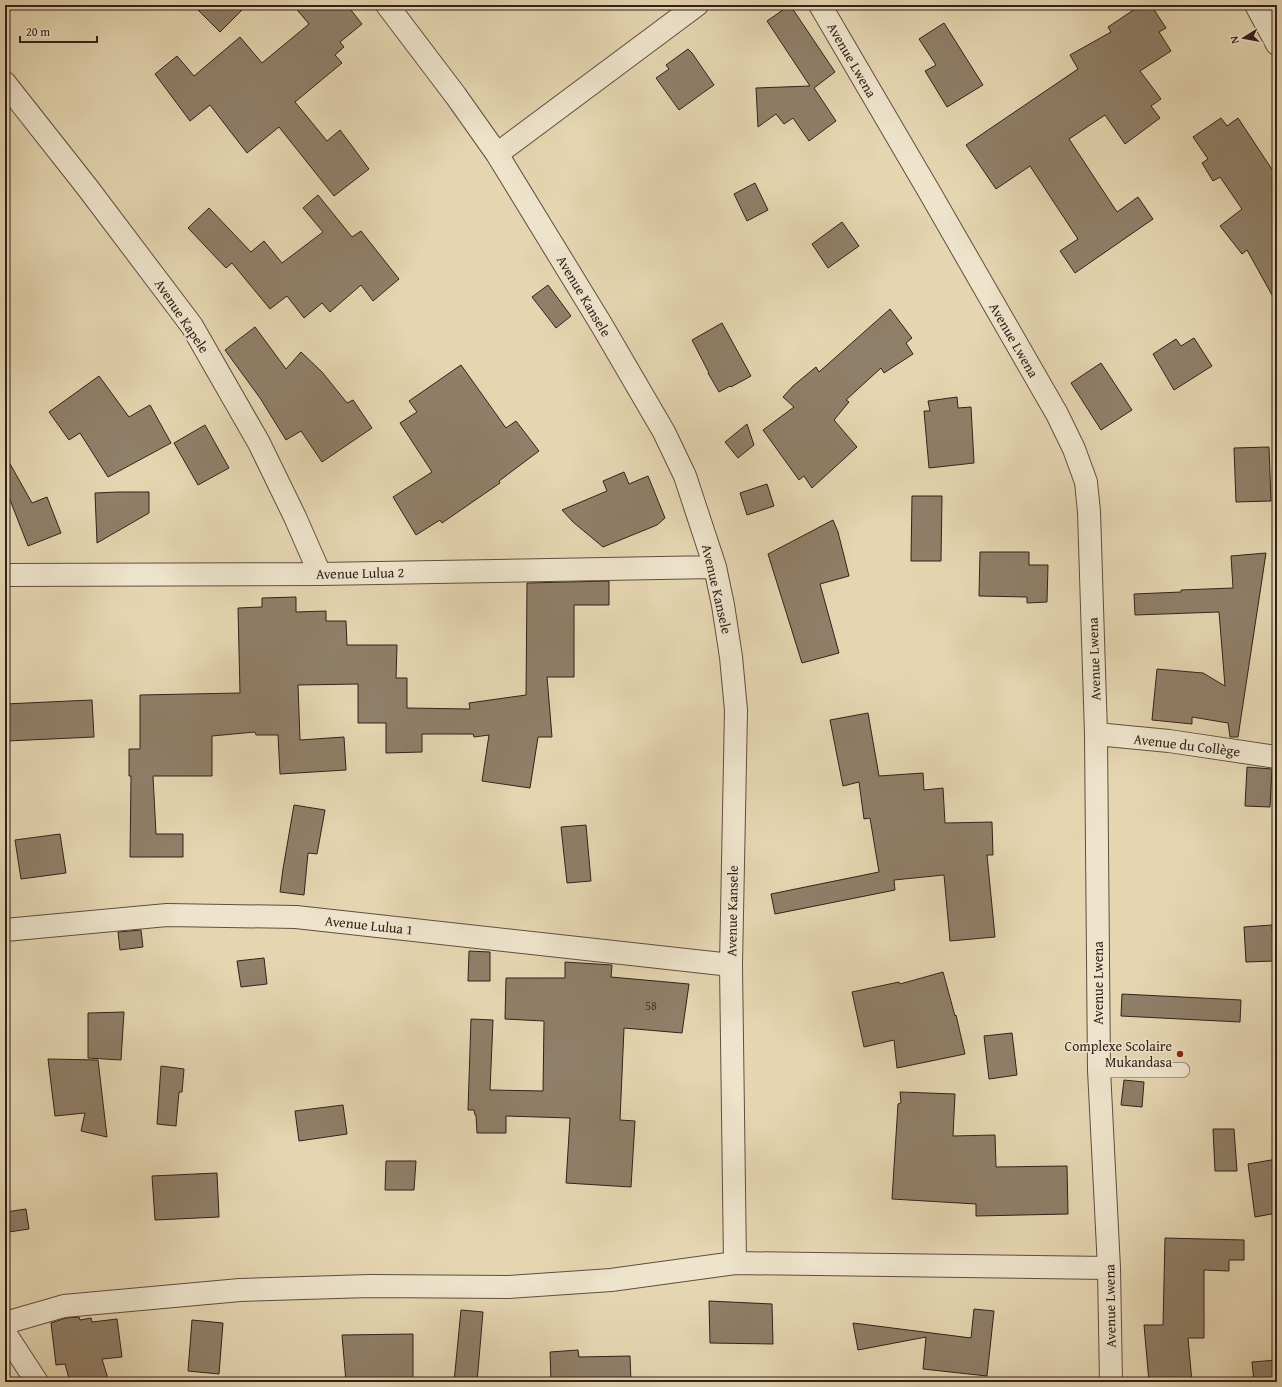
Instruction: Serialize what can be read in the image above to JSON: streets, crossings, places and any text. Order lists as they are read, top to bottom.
{
  "streets": {
    "street": [
      "Avenue Lwena",
      "Avenue Kansele",
      "Avenue Kapele",
      "Avenue Lulua 2",
      "Avenue du Collège",
      "Avenue Lulua 1"
    ]
  },
  "crossings": [
    ["Avenue Lwena", "Avenue du Collège"],
    ["Avenue Kansele", "Avenue Lulua 2"],
    ["Avenue Kansele", "Avenue Lulua 1"],
    ["Avenue Kapele", "Avenue Lulua 2"]
  ],
  "places": ["Complexe Scolaire Mukandasa"],
  "house_numbers": ["58"],
  "scale_bar": "20 m",
  "north": "left"
}
